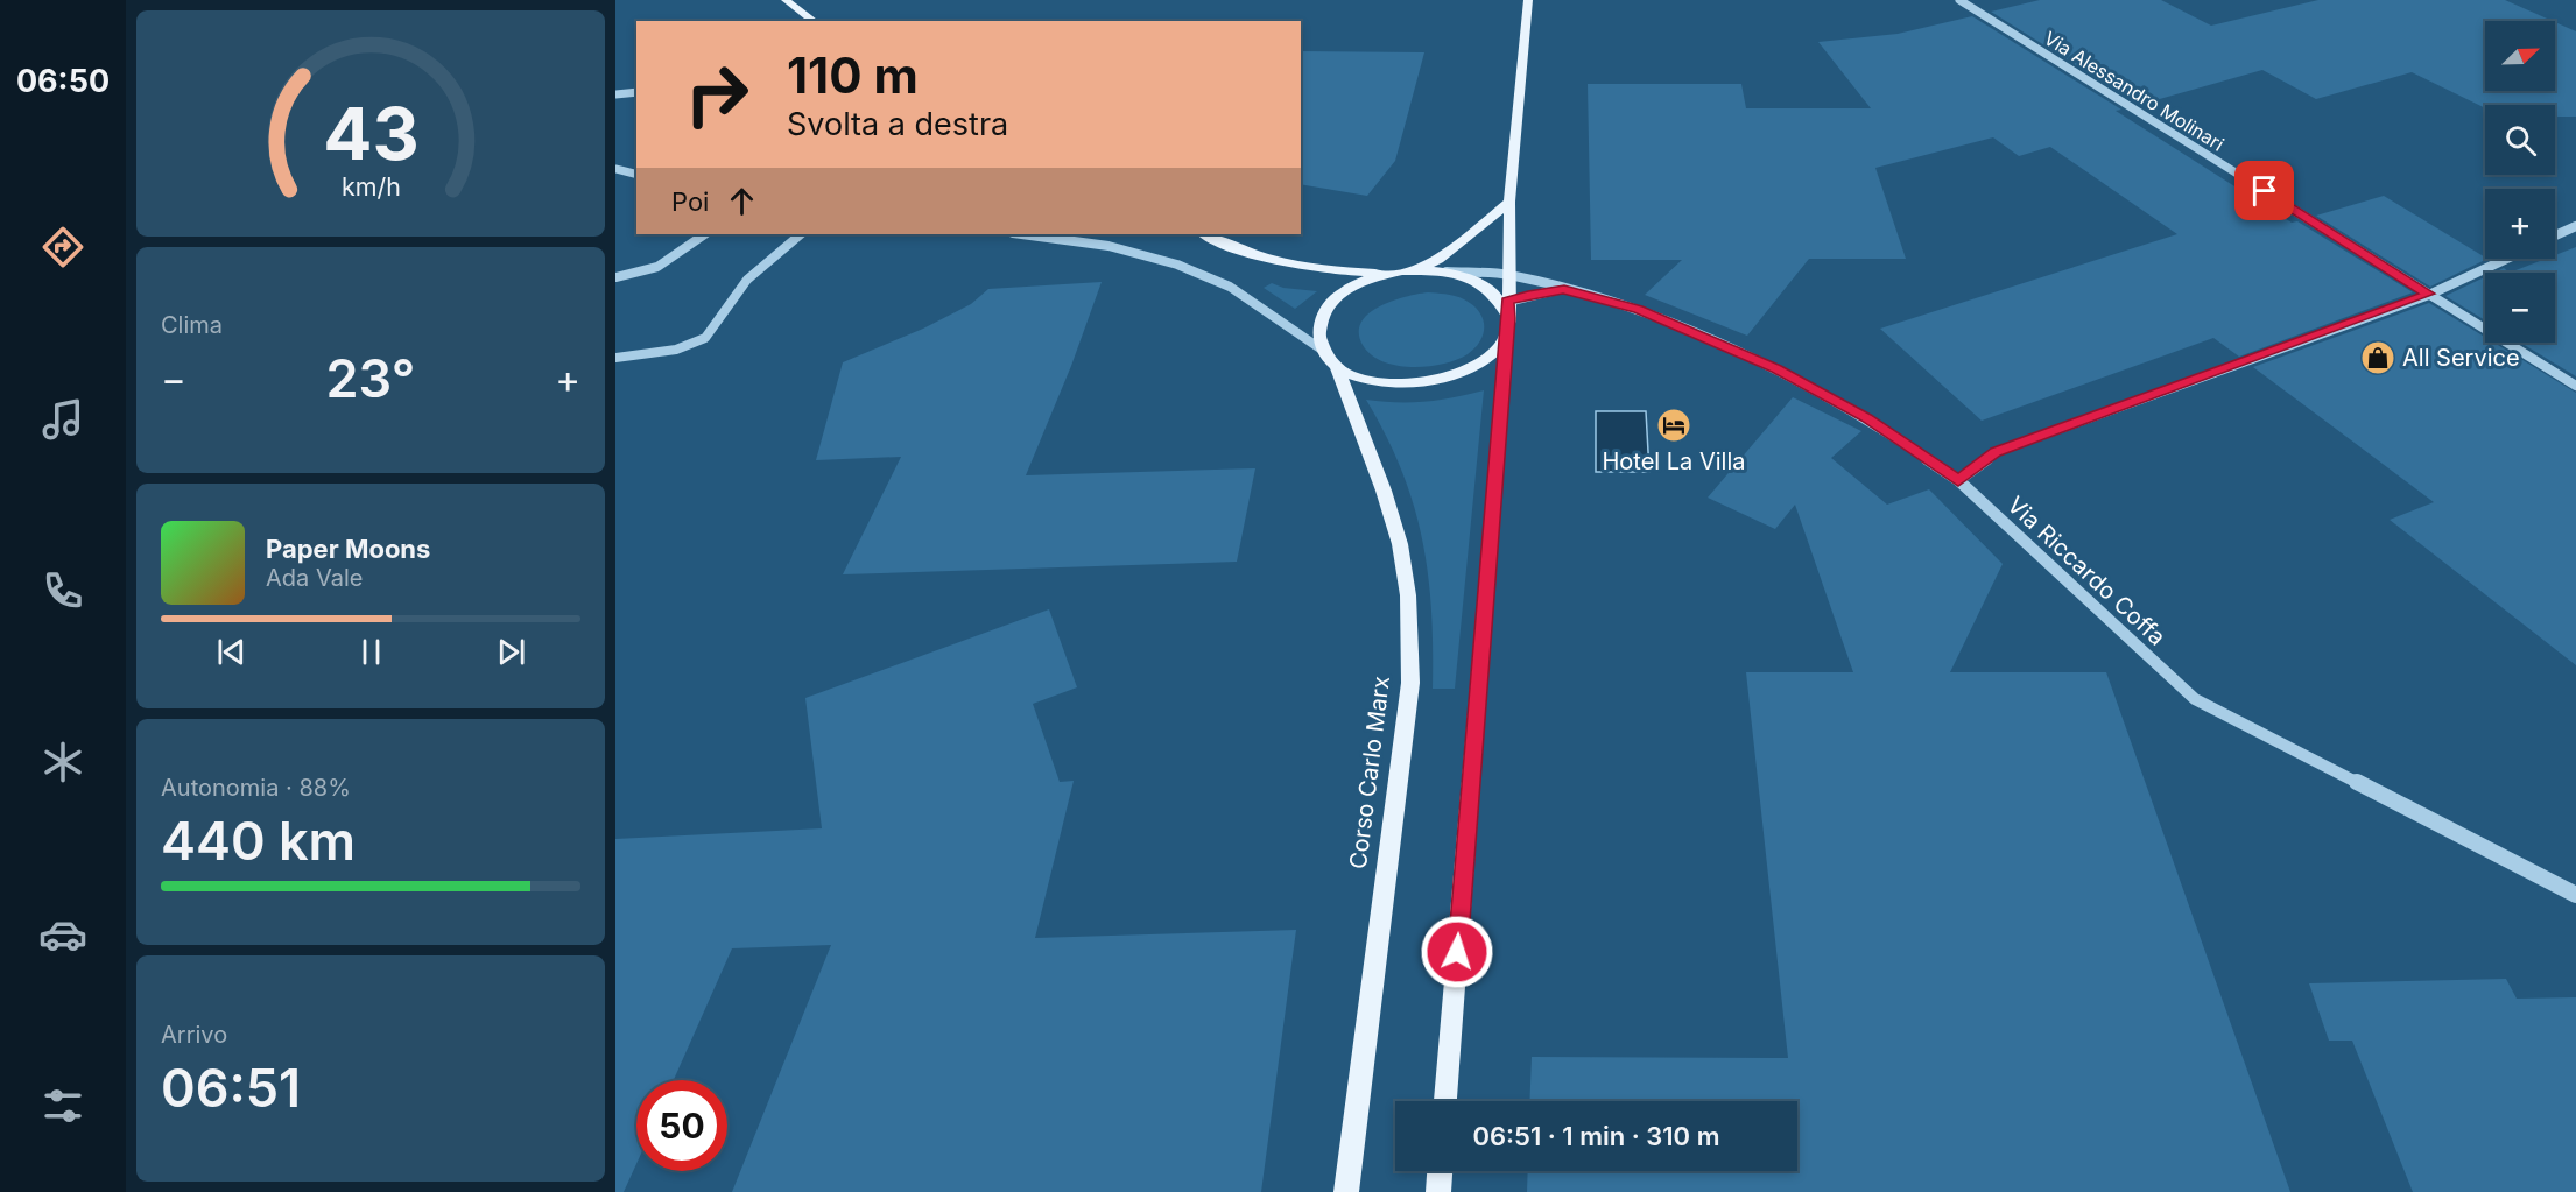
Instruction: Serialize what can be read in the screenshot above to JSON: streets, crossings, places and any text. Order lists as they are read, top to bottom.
{
  "streets": {
    "main road": ["Corso Carlo Marx"],
    "street": ["Via Alessandro Molinari", "Via Riccardo Coffa"]
  },
  "crossings": [
    ["Via Riccardo Coffa", "Corso Carlo Marx"]
  ],
  "places": {
    "shop": ["All Service"],
    "hotel": ["Hotel La Villa"]
  },
  "north": "top right",
  "page": {
    "tabs": "06:50",
    "map_buttons": ["+", "−"],
    "turn": ["110 m", "Svolta a destra"],
    "then": "Poi",
    "tile": [
      "Clima",
      ["Autonomia · 88%", "440 km"],
      ["Arrivo", "06:51"]
    ],
    "heat": ["−", "23°", "+"],
    "song": ["Paper Moons", "Ada Vale"],
    "limit": "50",
    "trip": "06:51 · 1 min · 310 m",
    "gauge": ["43", "km/h"]
  }
}
